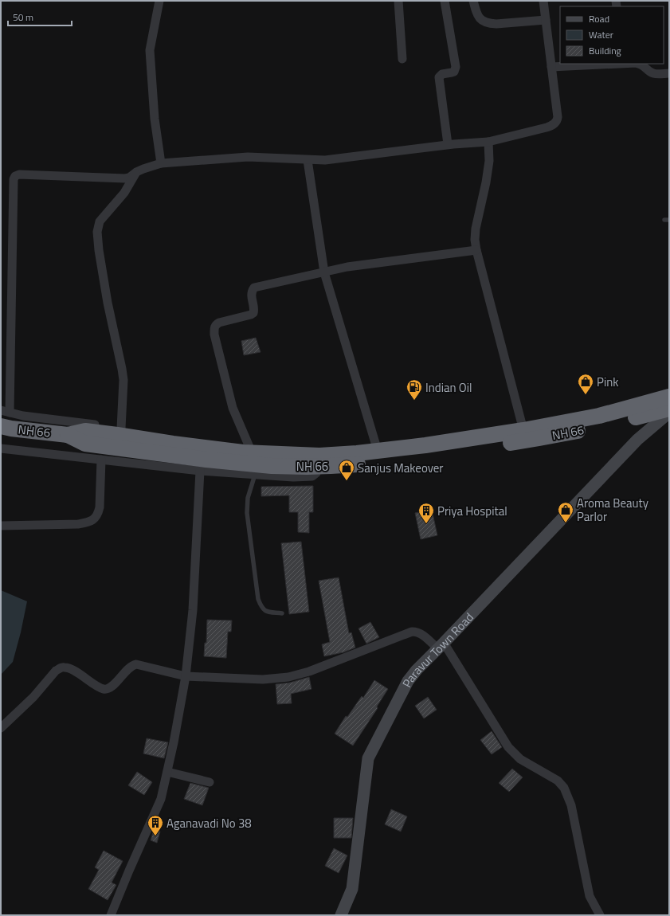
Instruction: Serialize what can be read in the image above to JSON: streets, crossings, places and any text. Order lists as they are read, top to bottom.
{
  "streets": {
    "highway": ["NH 66"],
    "main road": ["Paravur Town Road"]
  },
  "places": {
    "shop": ["Pink", "Sanjus Makeover", "Aroma Beauty Parlor"],
    "fuel station": ["Indian Oil"],
    "building": ["Priya Hospital", "Aganavadi No 38"]
  },
  "legend": ["Road", "Water", "Building"],
  "scale_bar": "50 m"
}
